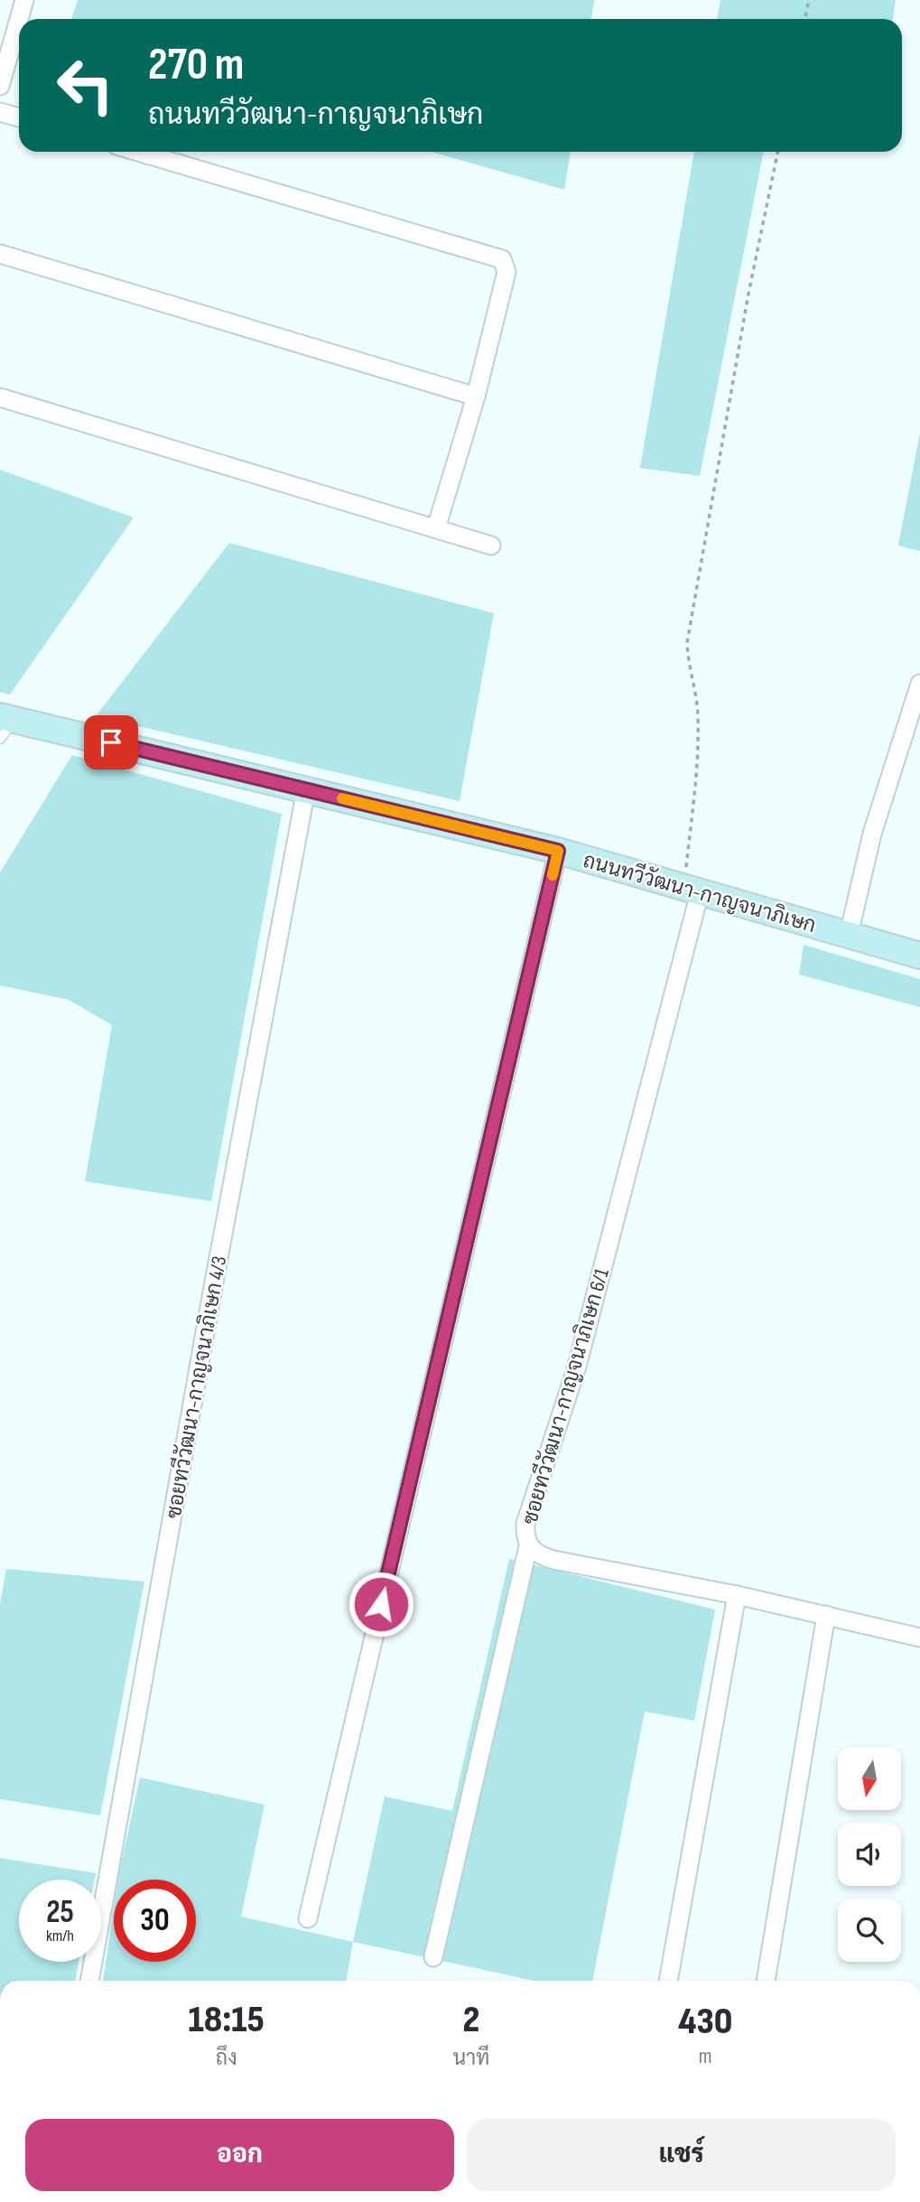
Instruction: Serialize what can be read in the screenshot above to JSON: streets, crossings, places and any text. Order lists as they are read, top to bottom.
{
  "streets": {
    "street": ["ถนนทวีวัฒนา-กาญจนาภิเษก", "ซอยทวีวัฒนา-กาญจนาภิเษก 4/3", "ซอยทวีวัฒนา-กาญจนาภิเษก 6/1"]
  },
  "crossings": [
    ["ถนนทวีวัฒนา-กาญจนาภิเษก", "ซอยทวีวัฒนา-กาญจนาภิเษก 4/3"],
    ["ถนนทวีวัฒนา-กาญจนาภิเษก", "ซอยทวีวัฒนา-กาญจนาภิเษก 6/1"]
  ],
  "north": "bottom",
  "page": {
    "turn": ["270 m", "ถนนทวีวัฒนา-กาญจนาภิเษก"],
    "speed": "25 km/h",
    "limit": "30",
    "eta": [
      "18:15",
      "ถึง",
      "2",
      "นาที",
      "430",
      "m"
    ],
    "buttons": ["ออก", "แชร์"]
  }
}
